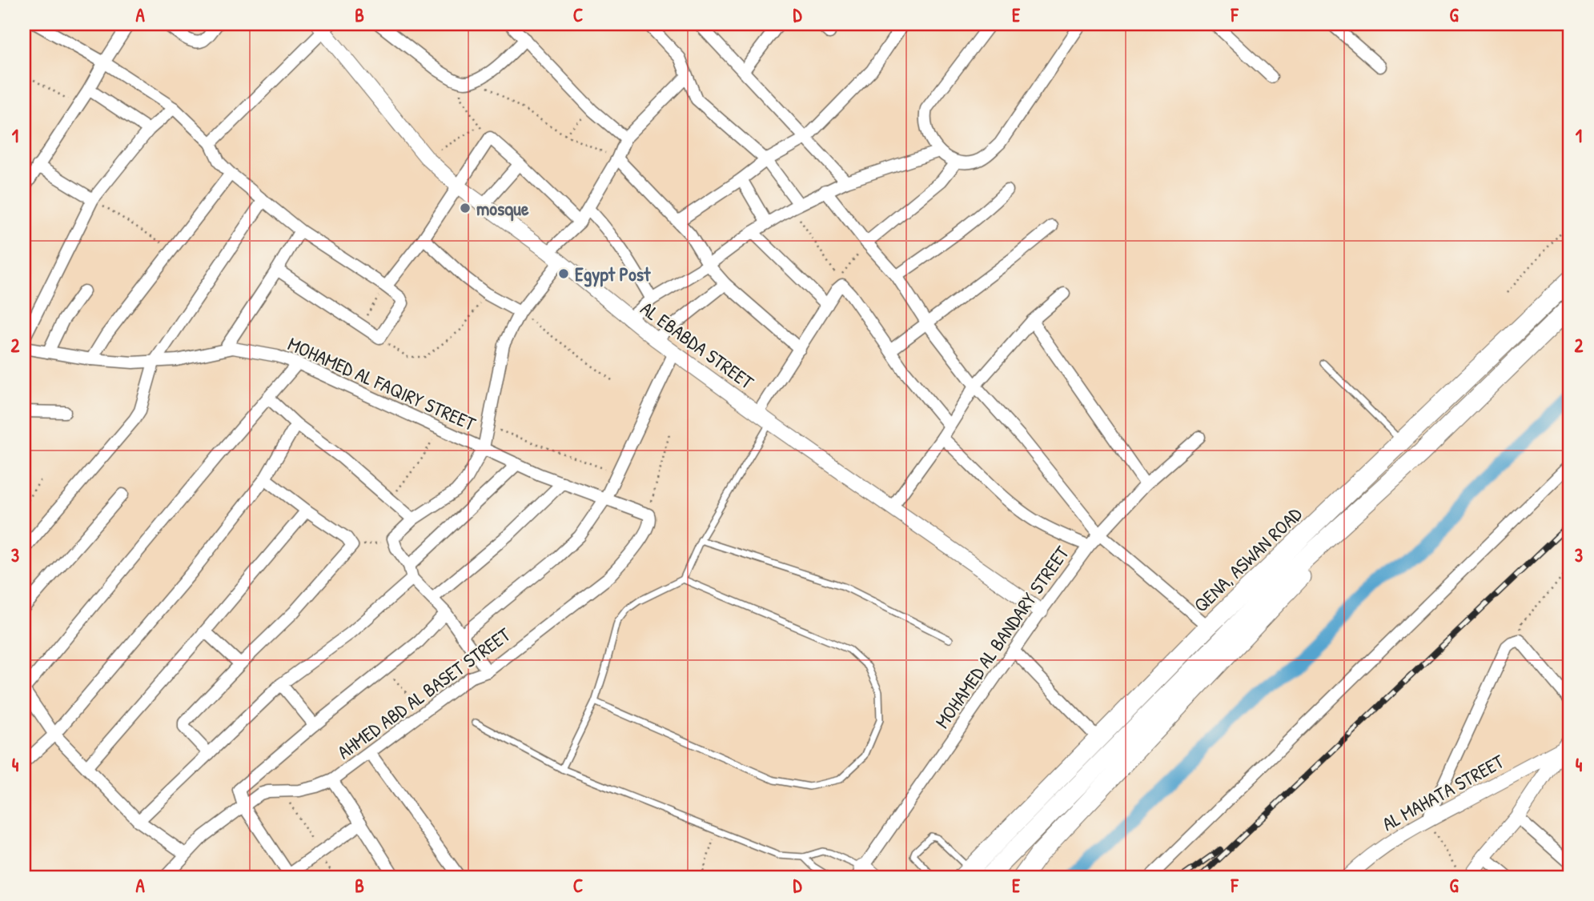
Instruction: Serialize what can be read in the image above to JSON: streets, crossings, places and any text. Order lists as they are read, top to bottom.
{
  "streets": {
    "highway": ["QENA, ASWAN ROAD"],
    "street": [
      "AL EBABDA STREET",
      "MOHAMED AL FAQIRY STREET",
      "MOHAMED AL BANDARY STREET",
      "AHMED ABD AL BASET STREET",
      "AL MAHATA STREET"
    ]
  },
  "crossings": [
    ["AL EBABDA STREET", "MOHAMED AL BANDARY STREET"],
    ["MOHAMED AL FAQIRY STREET", "AHMED ABD AL BASET STREET"]
  ],
  "places": ["mosque", "Egypt Post"],
  "grid": {
    "columns": [
      "A",
      "B",
      "C",
      "D",
      "E",
      "F",
      "G"
    ],
    "rows": [
      "1",
      "2",
      "3",
      "4"
    ]
  }
}
